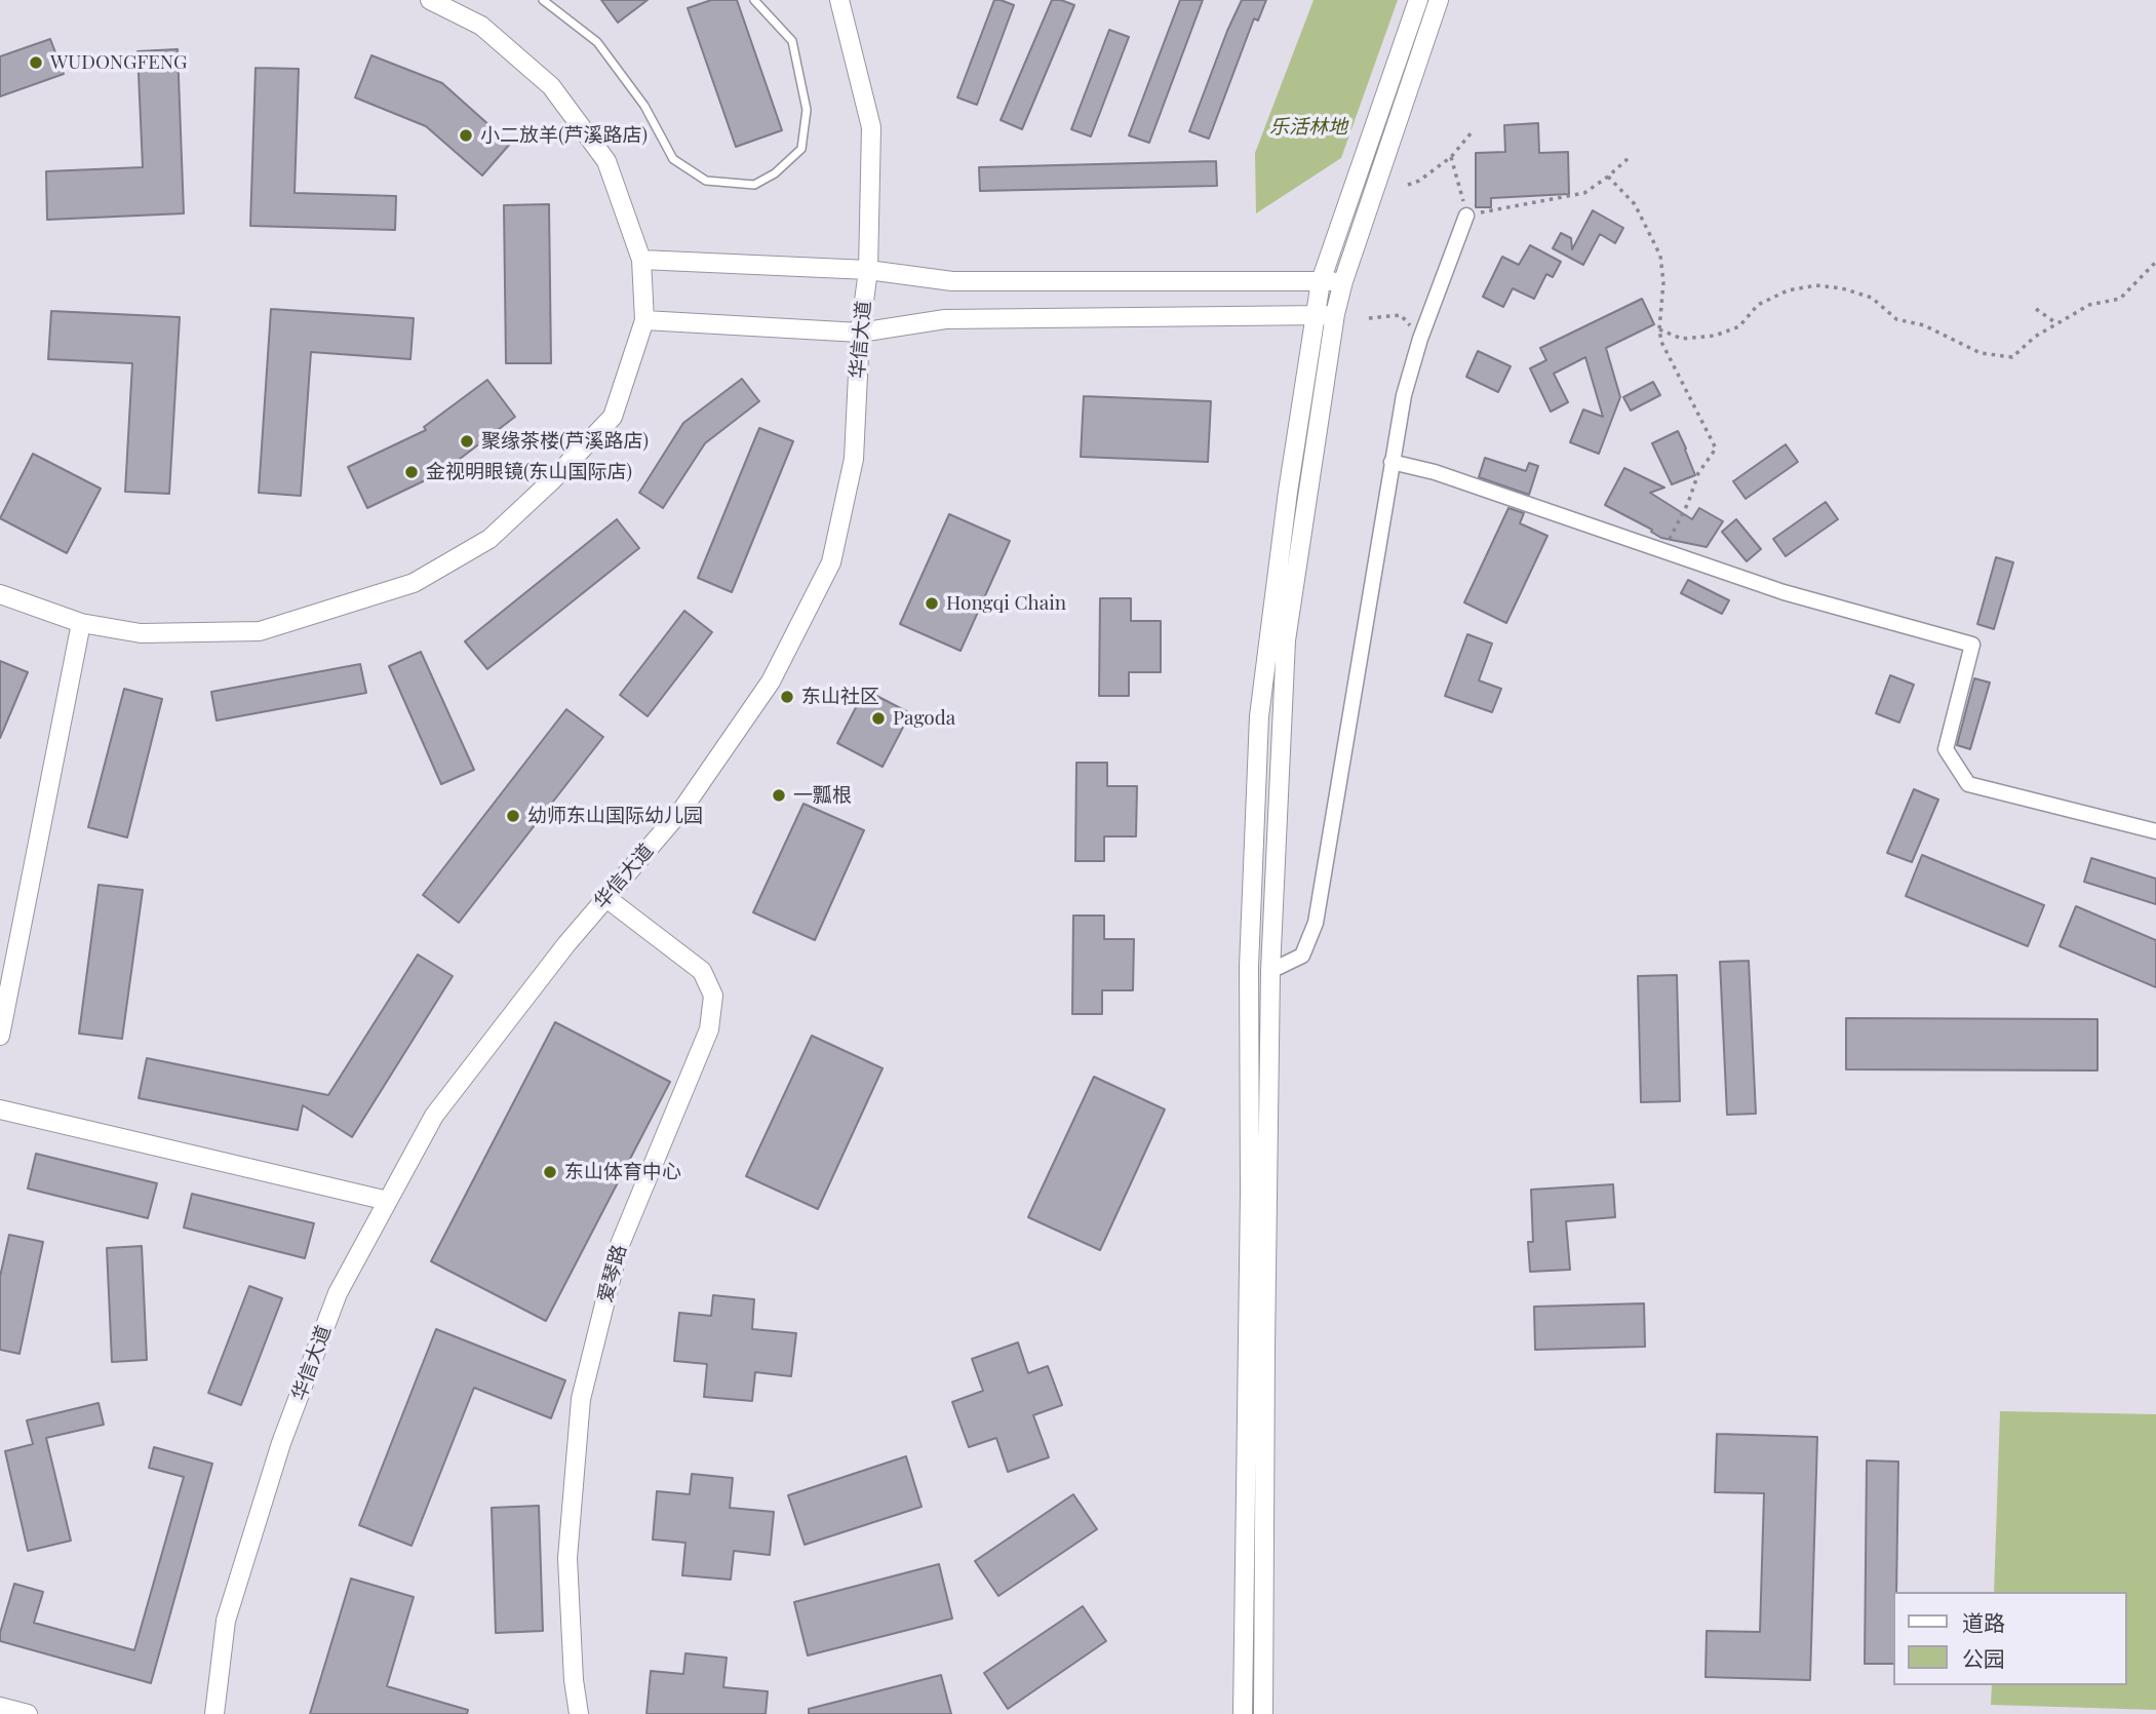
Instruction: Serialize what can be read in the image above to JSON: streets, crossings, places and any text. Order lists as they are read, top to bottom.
{
  "streets": {
    "street": ["华信大道", "爱琴路"]
  },
  "crossings": [
    ["华信大道", "爱琴路"]
  ],
  "parks": ["乐活林地"],
  "places": [
    "WUDONGFENG",
    "小二放羊(芦溪路店)",
    "聚缘茶楼(芦溪路店)",
    "金视明眼镜(东山国际店)",
    "Hongqi Chain",
    "东山社区",
    "Pagoda",
    "一瓢根",
    "幼师东山国际幼儿园",
    "东山体育中心"
  ],
  "legend": ["道路", "公园"]
}
